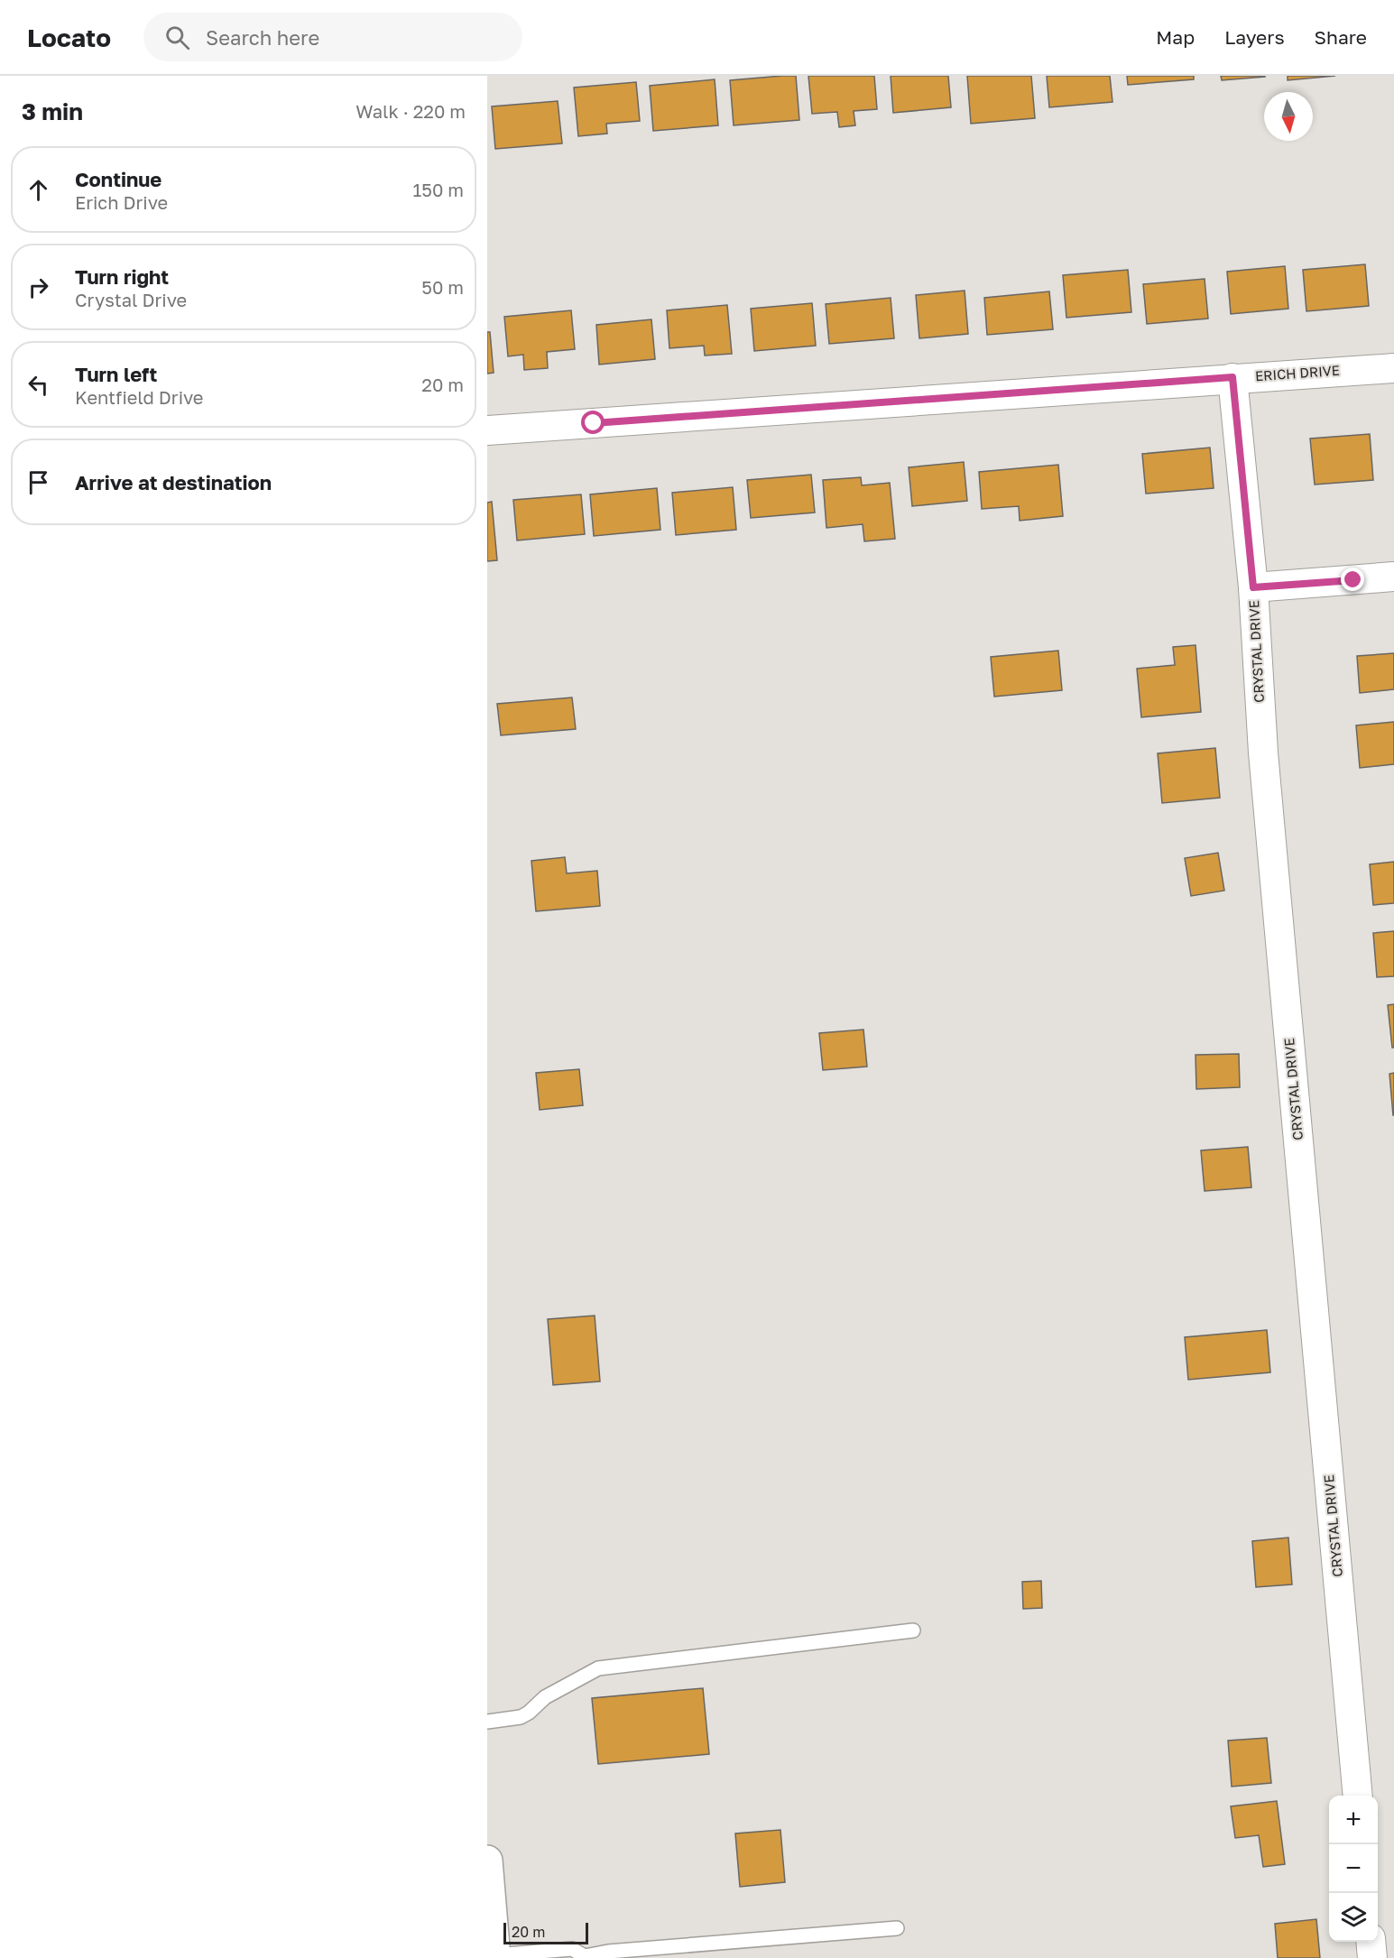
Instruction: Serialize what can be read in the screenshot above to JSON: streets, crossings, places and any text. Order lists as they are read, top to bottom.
{
  "streets": {
    "street": ["ERICH DRIVE", "CRYSTAL DRIVE"]
  },
  "crossings": [
    ["ERICH DRIVE", "CRYSTAL DRIVE"]
  ],
  "scale_bar": "20 m",
  "north": "bottom",
  "page": {
    "header": "Locato",
    "search": "Search here",
    "nav": ["Map", "Layers", "Share"],
    "heading": ["3 min", "Walk · 220 m"],
    "list": [
      ["Continue", "Erich Drive", "150 m"],
      ["Turn right", "Crystal Drive", "50 m"],
      ["Turn left", "Kentfield Drive", "20 m"],
      "Arrive at destination"
    ],
    "map_buttons": ["+", "−"],
    "scale": "20 m"
  }
}
